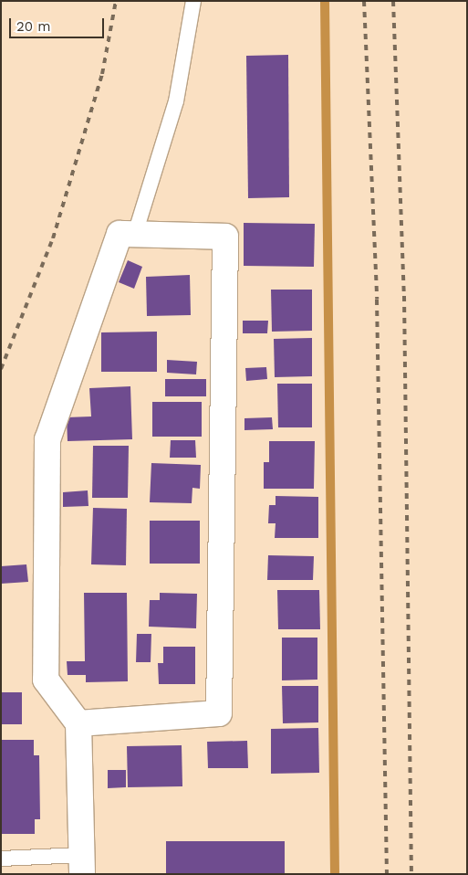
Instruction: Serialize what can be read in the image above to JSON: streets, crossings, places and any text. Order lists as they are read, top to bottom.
{
  "scale_bar": "20 m"
}
